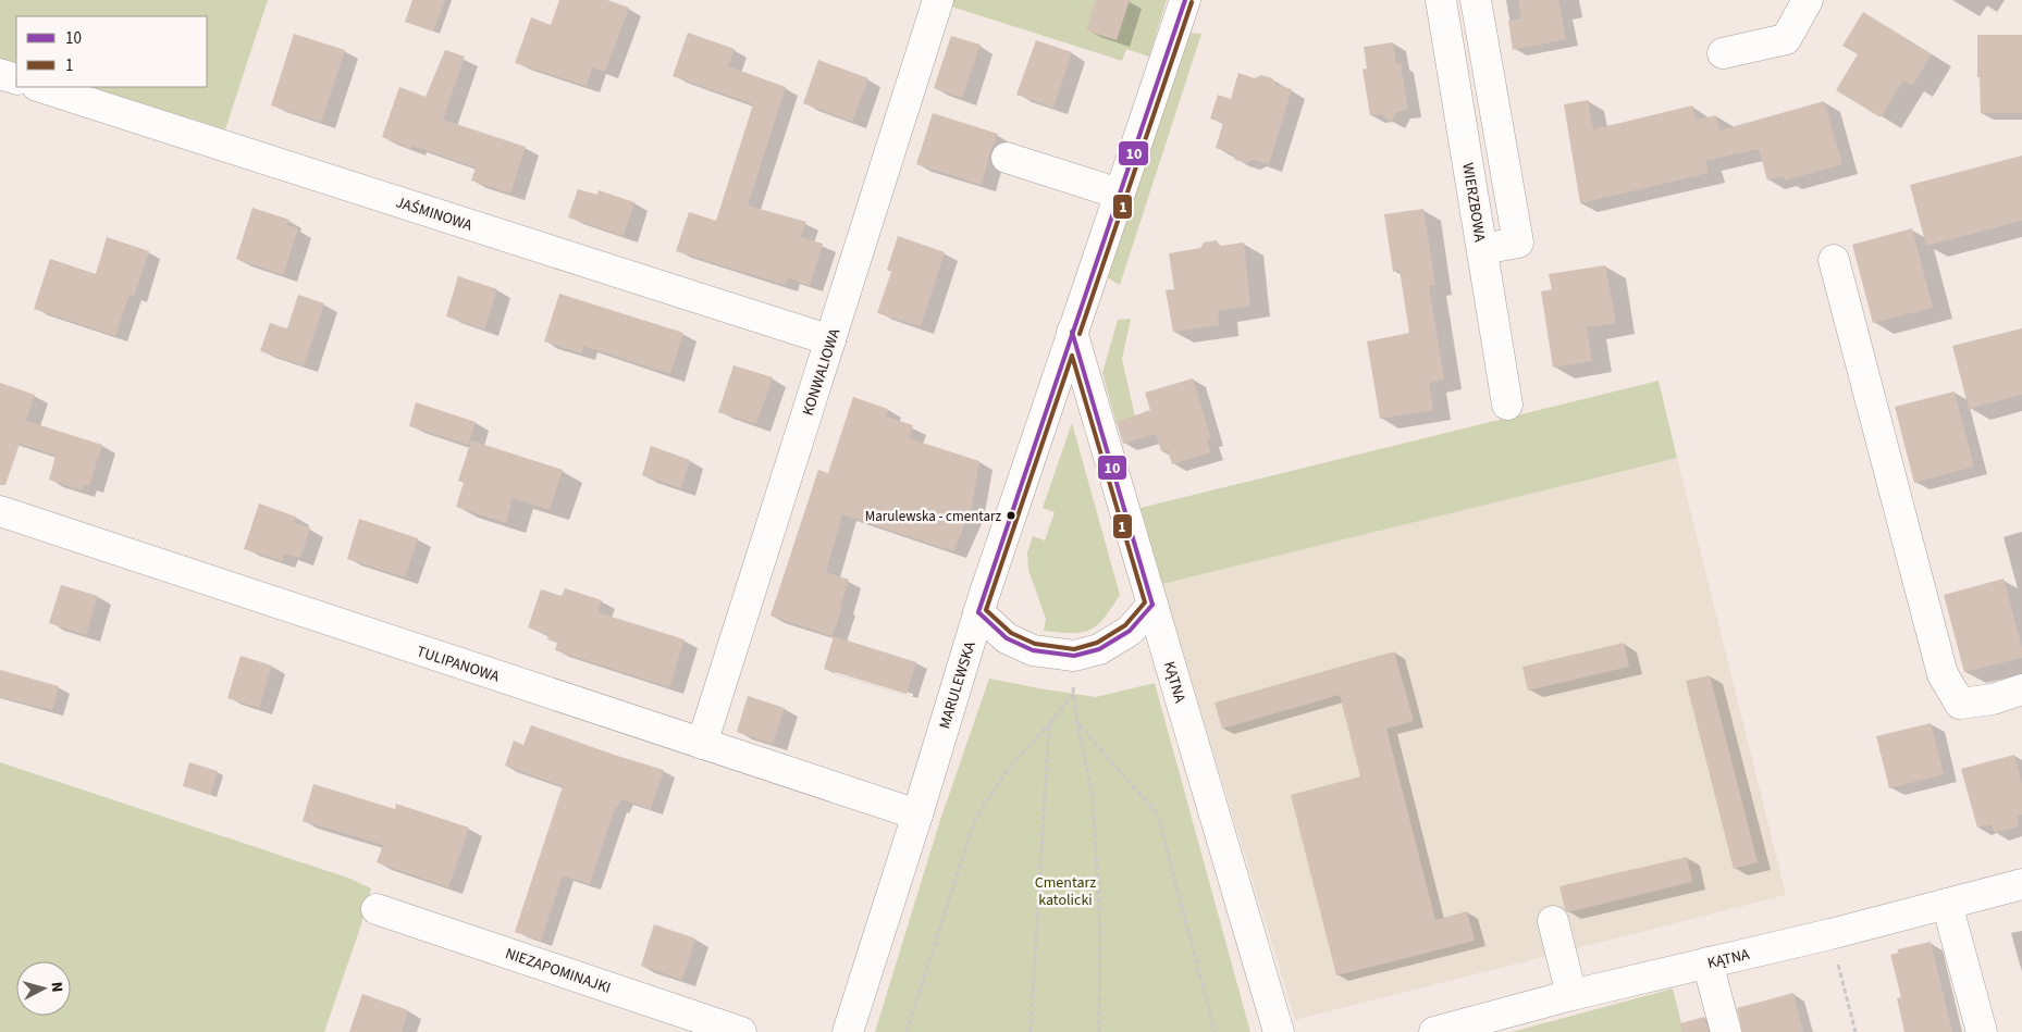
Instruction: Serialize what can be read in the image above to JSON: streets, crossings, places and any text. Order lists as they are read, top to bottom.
{
  "streets": {
    "street": [
      "WIERZBOWA",
      "JAŚMINOWA",
      "KONWALIOWA",
      "TULIPANOWA",
      "KĄTNA",
      "MARULEWSKA",
      "NIEZAPOMINAJKI"
    ]
  },
  "crossings": [
    ["JAŚMINOWA", "KONWALIOWA"],
    ["KONWALIOWA", "TULIPANOWA"],
    ["TULIPANOWA", "MARULEWSKA"],
    ["KĄTNA", "MARULEWSKA"]
  ],
  "parks": ["Cmentarz katolicki"],
  "places": ["Marulewska - cmentarz"],
  "lines": ["transit line 10", "transit line 1"],
  "legend": ["10", "1"],
  "north": "right"
}
